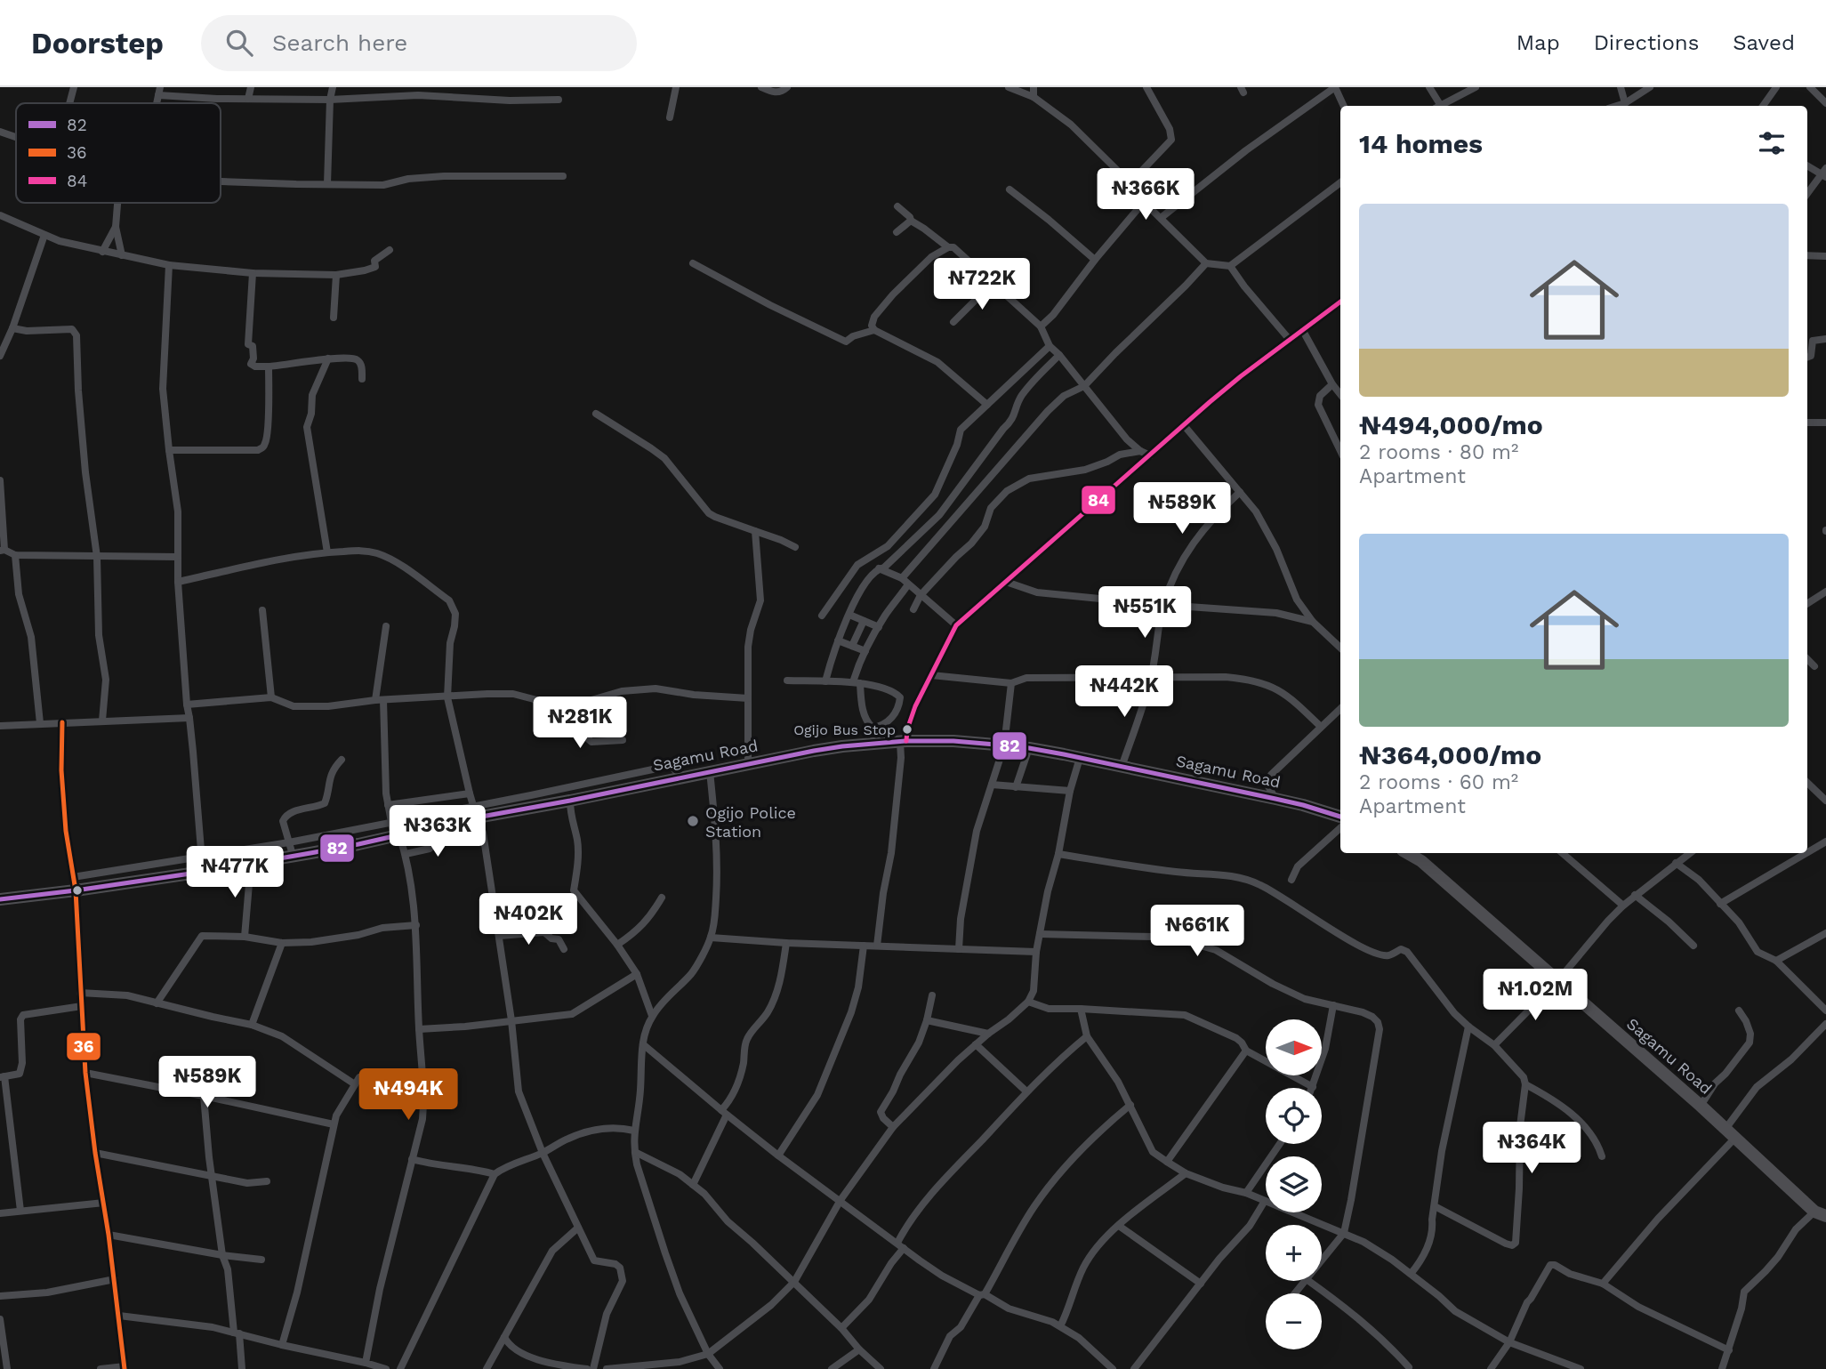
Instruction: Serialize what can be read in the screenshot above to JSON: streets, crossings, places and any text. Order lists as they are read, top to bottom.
{
  "streets": {
    "highway": ["Sagamu Road"]
  },
  "places": ["Ogijo Bus Stop", "Ogijo Police Station"],
  "lines": ["transit line 84", "transit line 36", "transit line 82"],
  "legend": ["82", "36", "84"],
  "north": "right",
  "page": {
    "header": "Doorstep",
    "search": "Search here",
    "nav": ["Map", "Directions", "Saved"],
    "heading": "14 homes",
    "price": [
      "₦366K",
      "₦722K",
      "₦589K",
      "₦551K",
      "₦442K",
      "₦281K",
      "₦363K",
      "₦477K",
      "₦402K",
      "₦661K",
      "₦1.02M",
      "₦589K",
      "₦494K",
      "₦364K"
    ],
    "list": [
      {
        "name": "₦494,000/mo",
        "note": "2 rooms · 80 m² · Apartment"
      },
      {
        "name": "₦364,000/mo",
        "note": "2 rooms · 60 m² · Apartment"
      }
    ],
    "map_buttons": ["+", "−"]
  }
}
